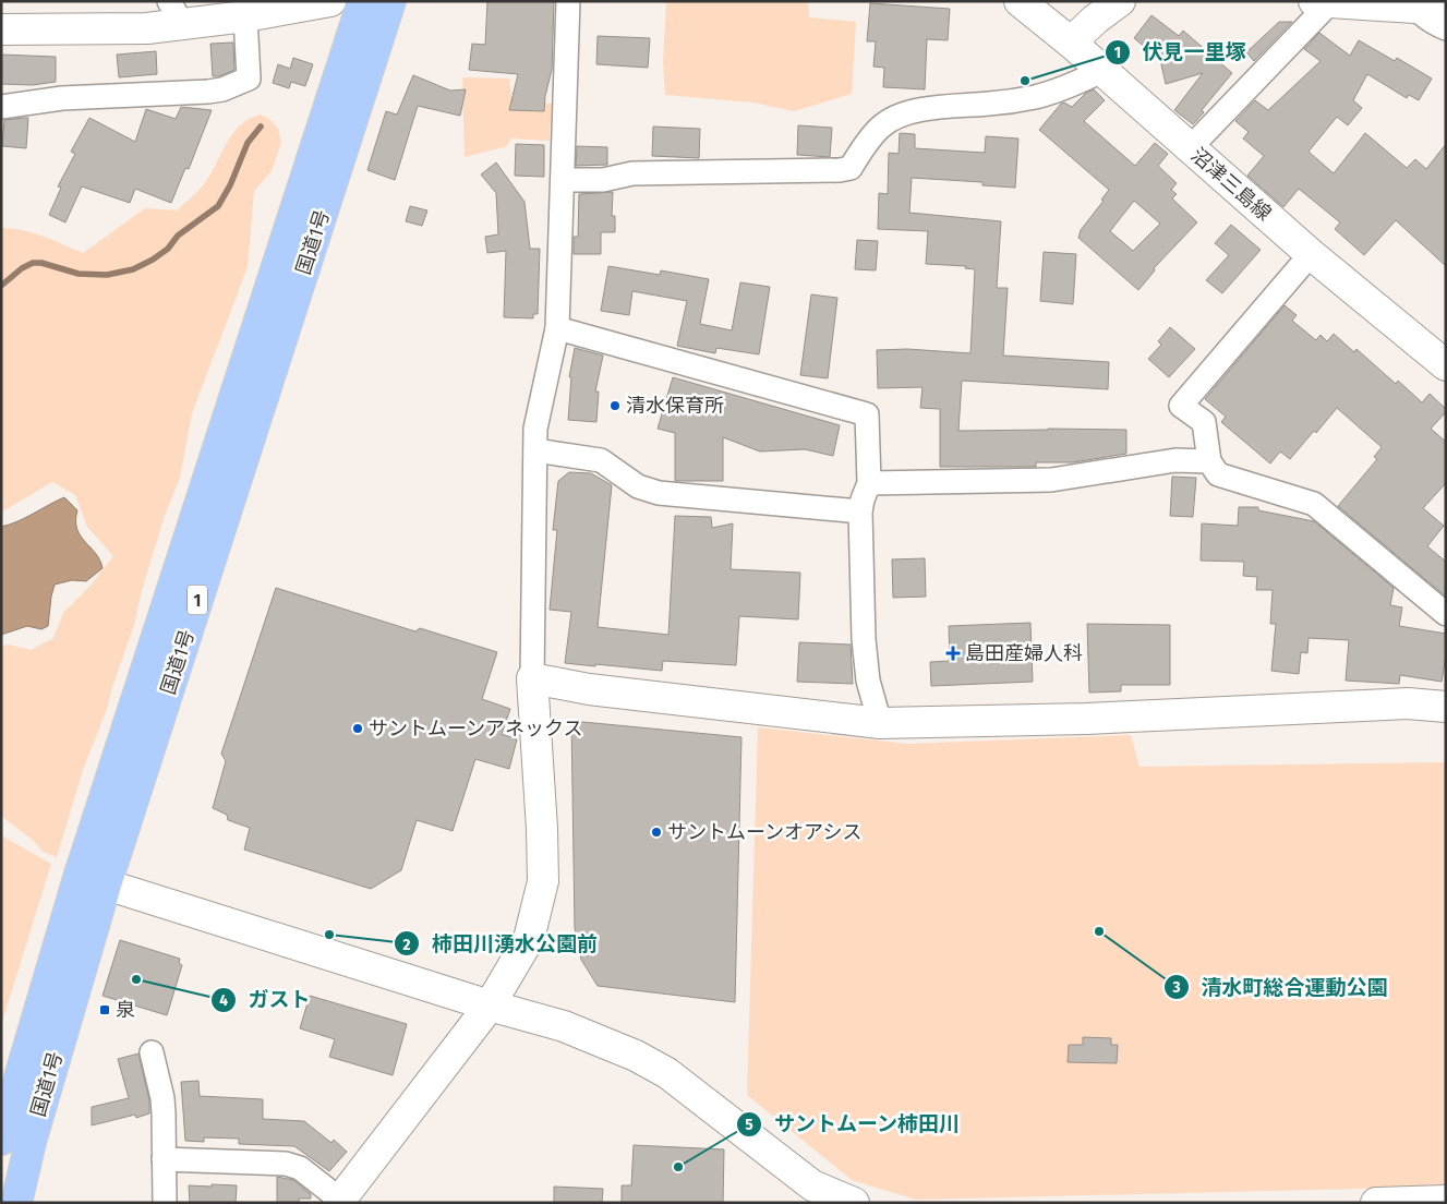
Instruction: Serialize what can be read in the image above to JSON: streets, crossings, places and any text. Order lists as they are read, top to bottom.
{
  "streets": {
    "highway": ["国道1号", "1"],
    "street": ["沼津三島線"]
  },
  "places": {
    "other": [
      "伏見一里塚",
      "清水保育所",
      "サントムーンアネックス",
      "サントムーンオアシス",
      "清水町総合運動公園",
      "柿田川湧水公園前",
      "ガスト",
      "サントムーン柿田川"
    ],
    "health": ["島田産婦人科"],
    "transit": ["泉"]
  }
}
